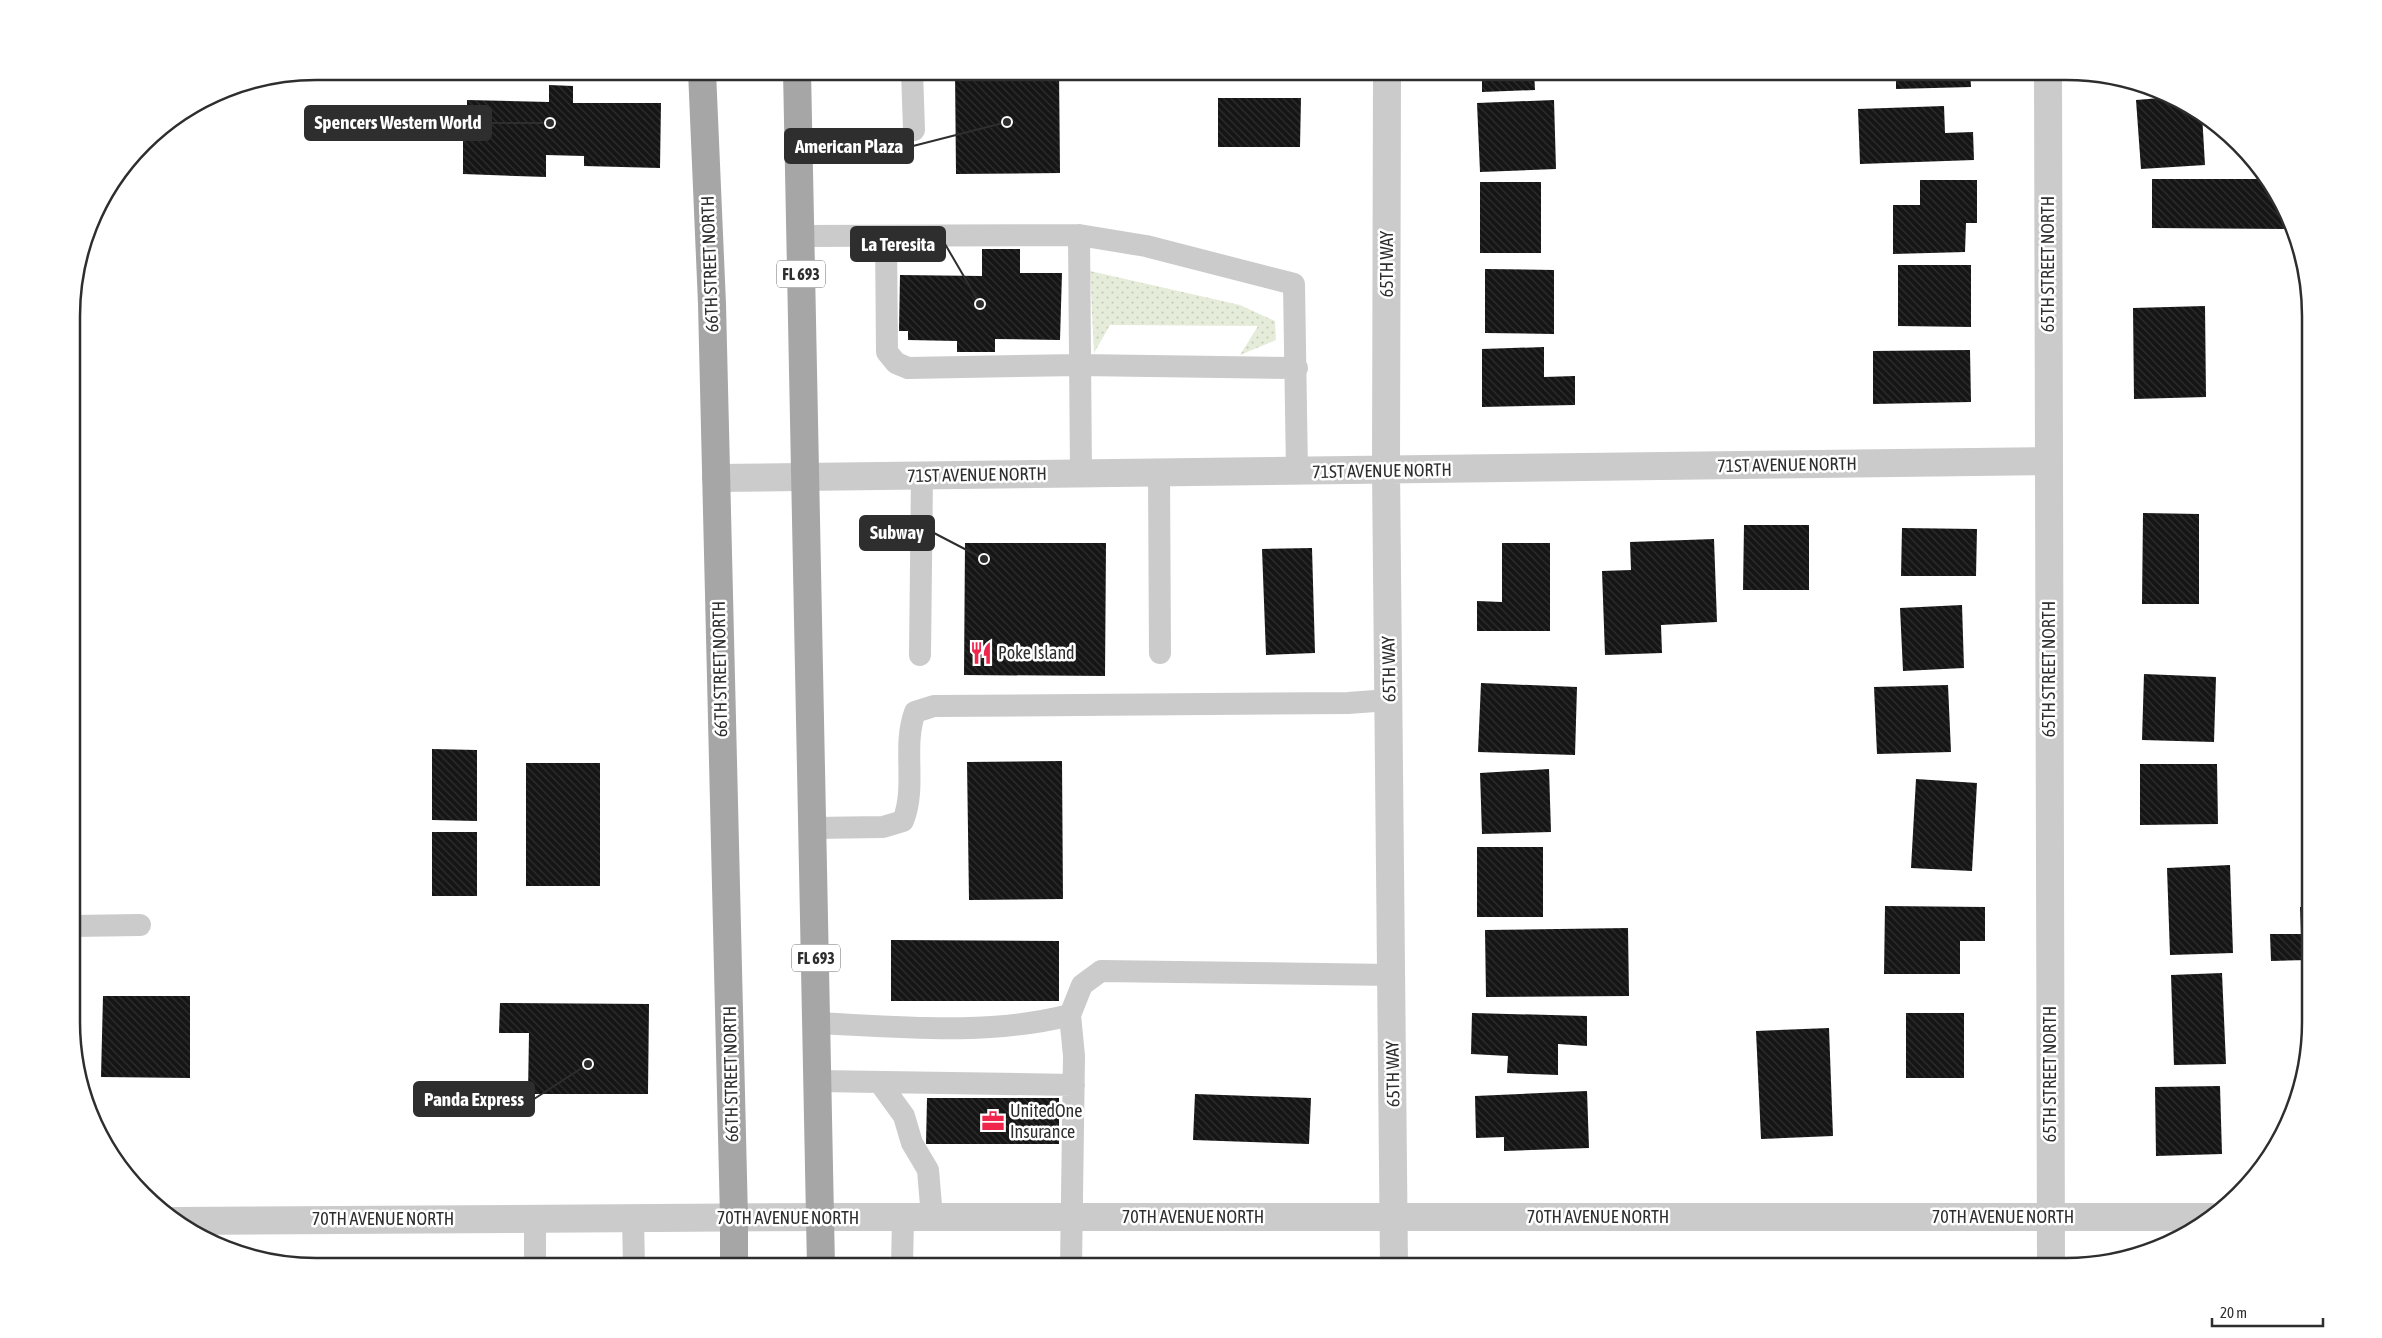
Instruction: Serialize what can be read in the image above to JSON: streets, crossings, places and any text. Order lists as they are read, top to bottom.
{
  "streets": {
    "main road": ["66TH STREET NORTH", "FL 693"],
    "street": [
      "65TH WAY",
      "65TH STREET NORTH",
      "71ST AVENUE NORTH",
      "70TH AVENUE NORTH"
    ]
  },
  "crossings": [
    ["66TH STREET NORTH", "71ST AVENUE NORTH"],
    ["66TH STREET NORTH", "70TH AVENUE NORTH"],
    ["65TH WAY", "71ST AVENUE NORTH"],
    ["65TH WAY", "70TH AVENUE NORTH"],
    ["65TH STREET NORTH", "71ST AVENUE NORTH"],
    ["65TH STREET NORTH", "70TH AVENUE NORTH"],
    ["FL 693", "71ST AVENUE NORTH"],
    ["FL 693", "70TH AVENUE NORTH"]
  ],
  "places": {
    "other": [
      "American Plaza",
      "Spencers Western World",
      "La Teresita",
      "Subway",
      "Panda Express"
    ],
    "restaurant": ["Poke Island"],
    "office": ["UnitedOne Insurance"]
  },
  "scale_bar": "20 m"
}
